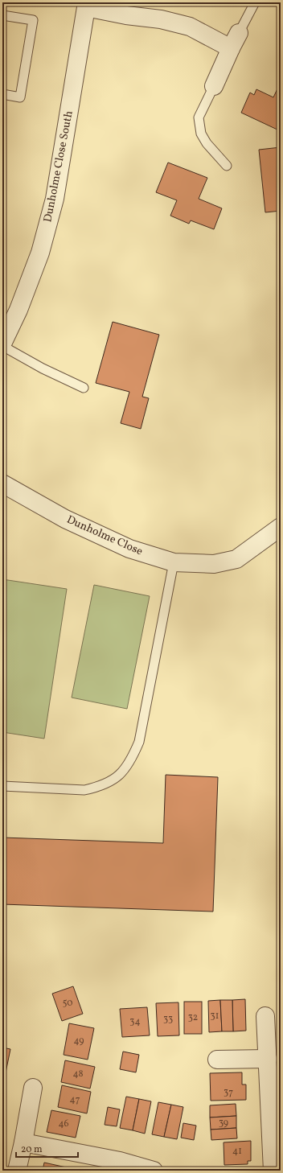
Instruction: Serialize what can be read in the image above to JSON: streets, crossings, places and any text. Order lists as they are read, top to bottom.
{
  "streets": {
    "street": ["Dunholme Close South", "Dunholme Close"]
  },
  "house_numbers": [
    "50",
    "31",
    "32",
    "33",
    "34",
    "49",
    "48",
    "37",
    "47",
    "39",
    "46",
    "41"
  ],
  "scale_bar": "20 m"
}
